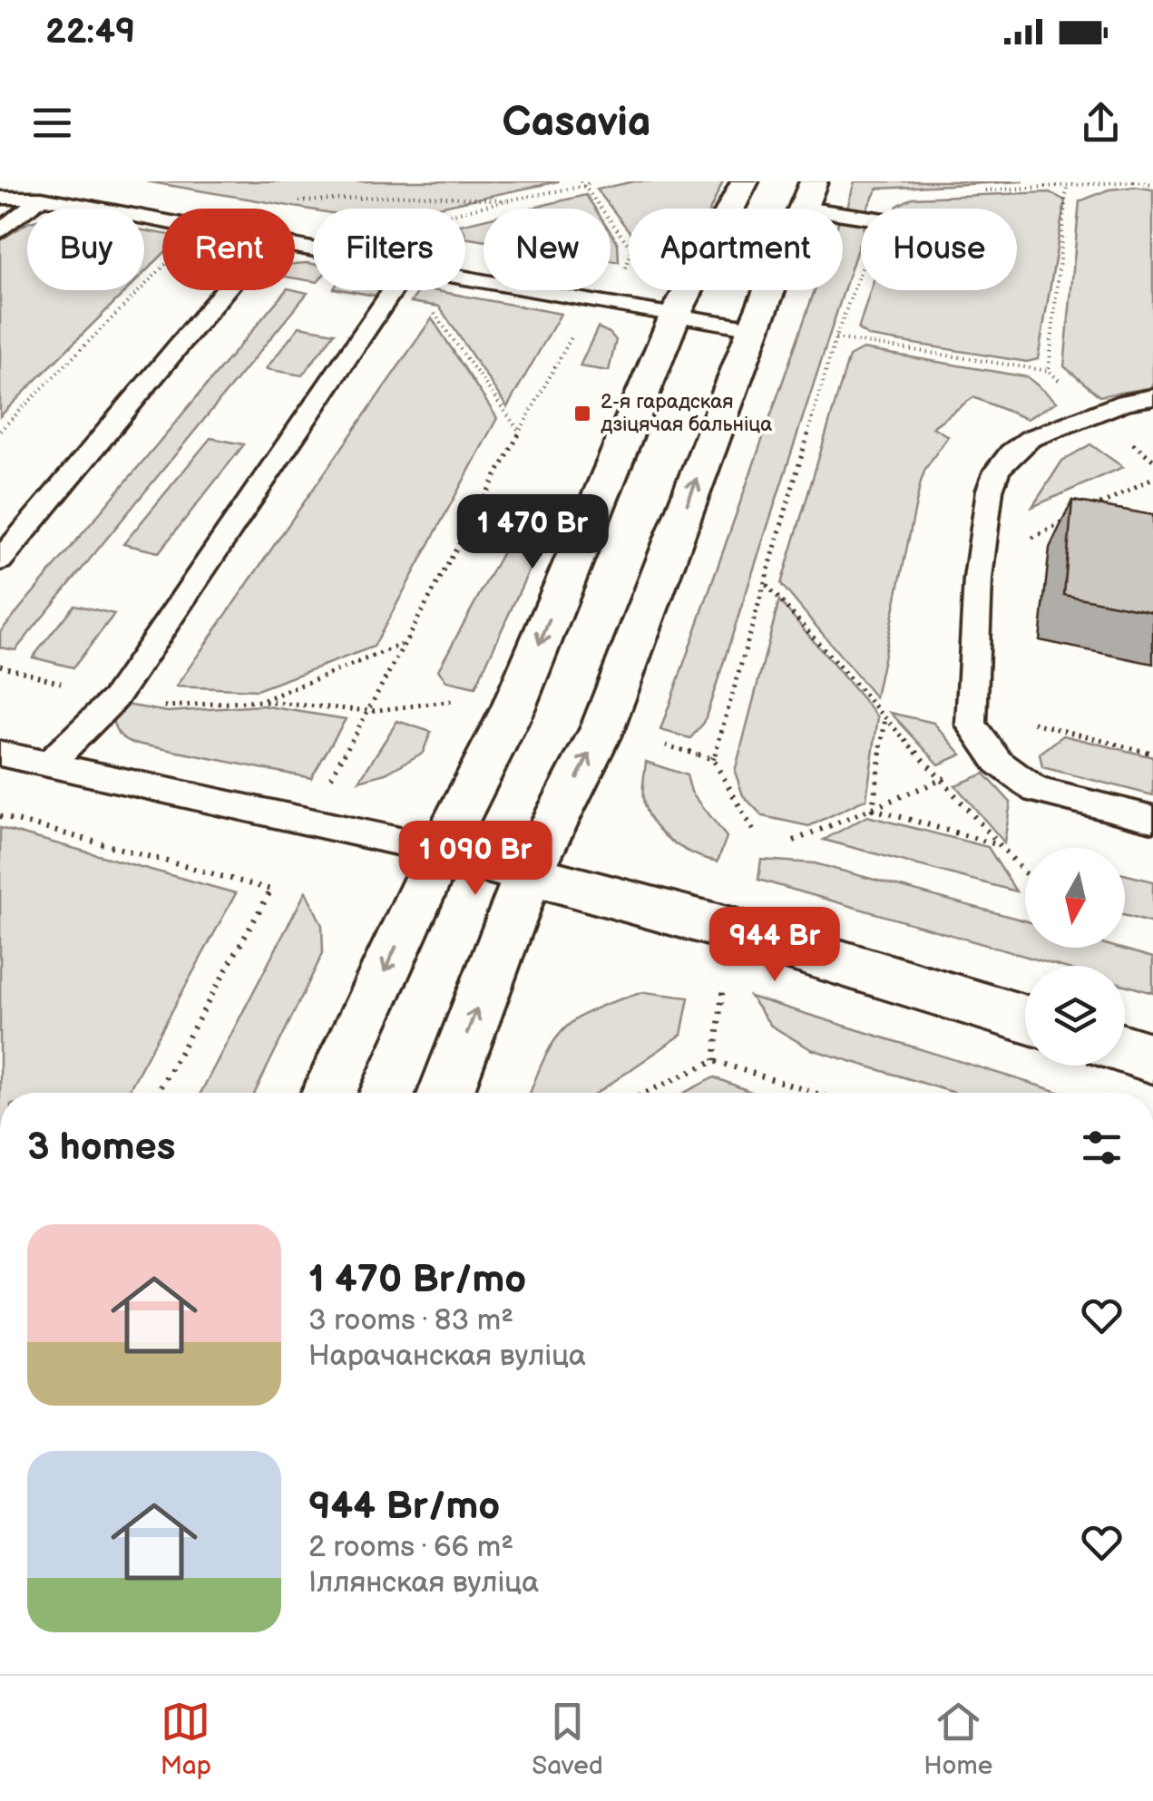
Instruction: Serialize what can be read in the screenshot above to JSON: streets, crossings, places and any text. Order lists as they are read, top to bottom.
{
  "places": {
    "transit": ["2-я гарадская дзіцячая бальніца"]
  },
  "north": "bottom",
  "page": {
    "status": "22:49",
    "header": "Casavia",
    "chip": [
      "Buy",
      "Rent",
      "Filters",
      "New",
      "Apartment",
      "House"
    ],
    "price": ["1 470 Br", "1 090 Br", "944 Br"],
    "heading": "3 homes",
    "list": [
      {
        "name": "1 470 Br/mo",
        "note": "3 rooms · 83 m² · Нарачанская вуліца"
      },
      {
        "name": "944 Br/mo",
        "note": "2 rooms · 66 m² · Іллянская вуліца"
      }
    ],
    "tabs": ["Map", "Saved", "Home"]
  }
}
